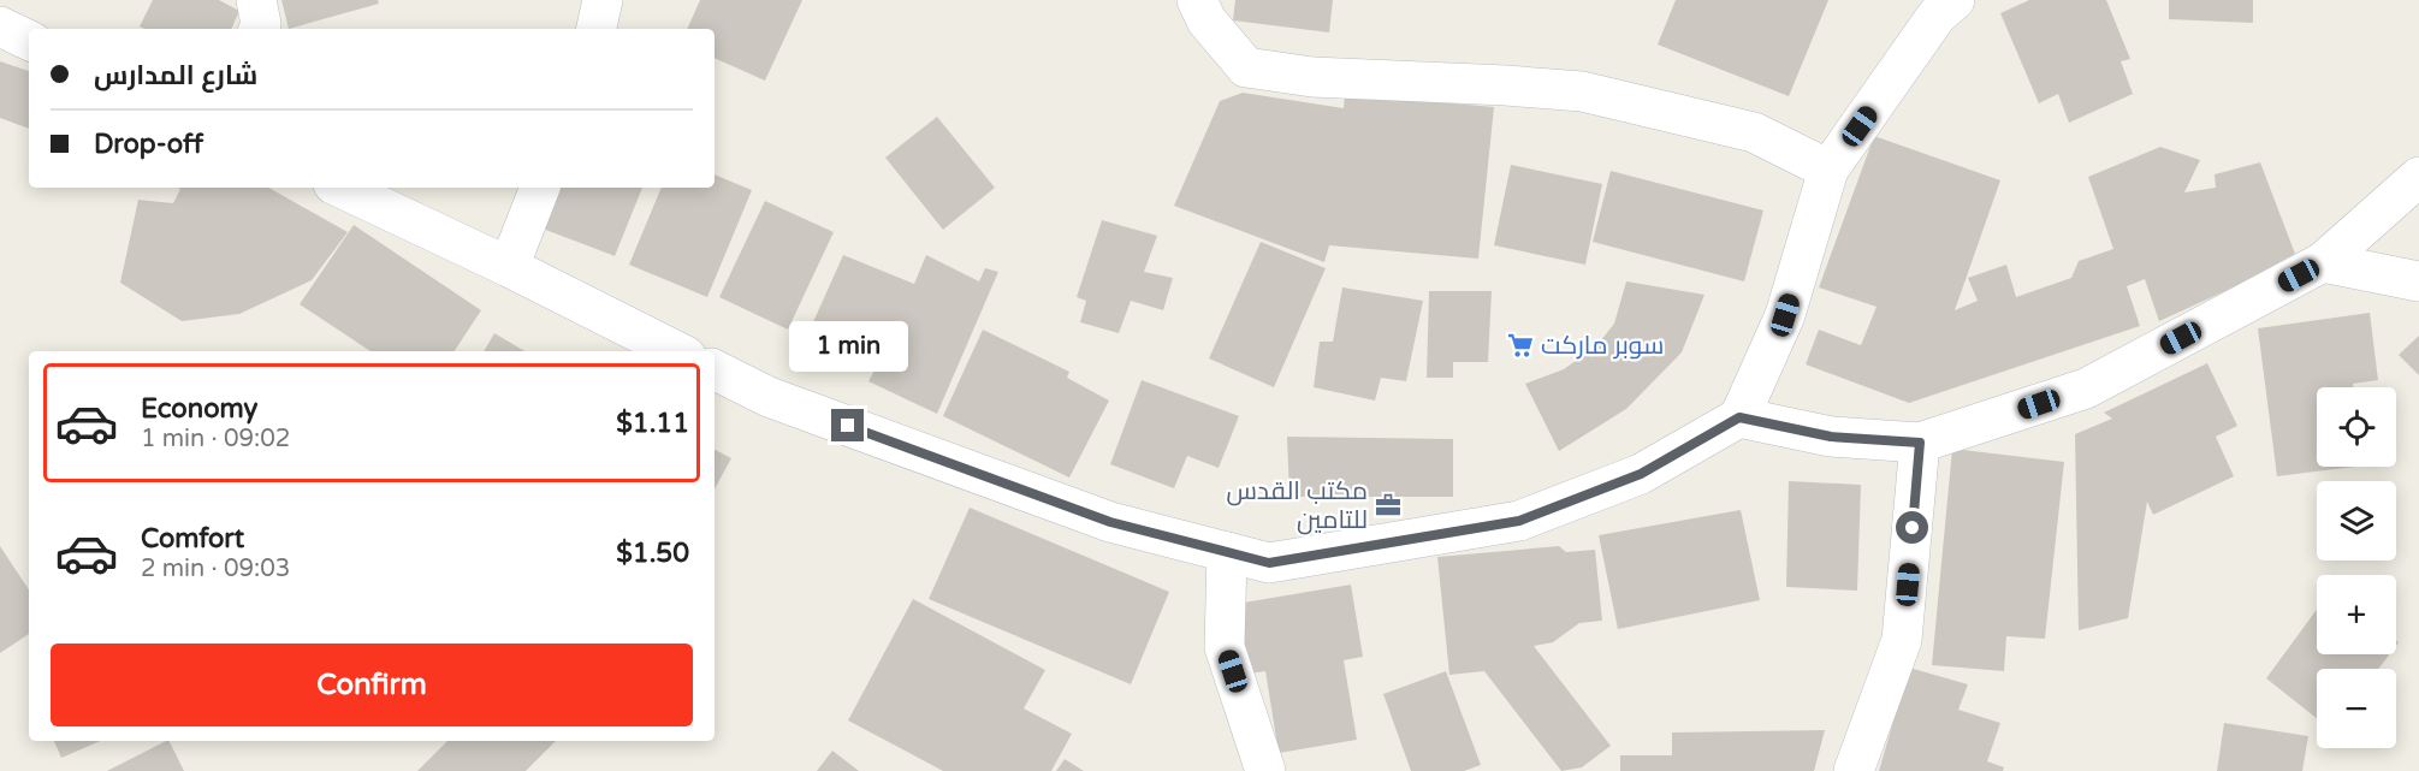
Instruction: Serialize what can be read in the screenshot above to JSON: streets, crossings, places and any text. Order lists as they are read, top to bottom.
{
  "places": {
    "supermarket": ["سوبر ماركت"],
    "office": ["مكتب القدس للتامين"]
  },
  "page": {
    "banner": ["شارع المدارس", "Drop-off"],
    "bubble": "1 min",
    "list": [
      {
        "name": "Economy",
        "note": "1 min · 09:02",
        "value": "$1.11"
      },
      {
        "name": "Comfort",
        "note": "2 min · 09:03",
        "value": "$1.50"
      }
    ],
    "map_buttons": ["+", "−"],
    "buttons": "Confirm"
  }
}
